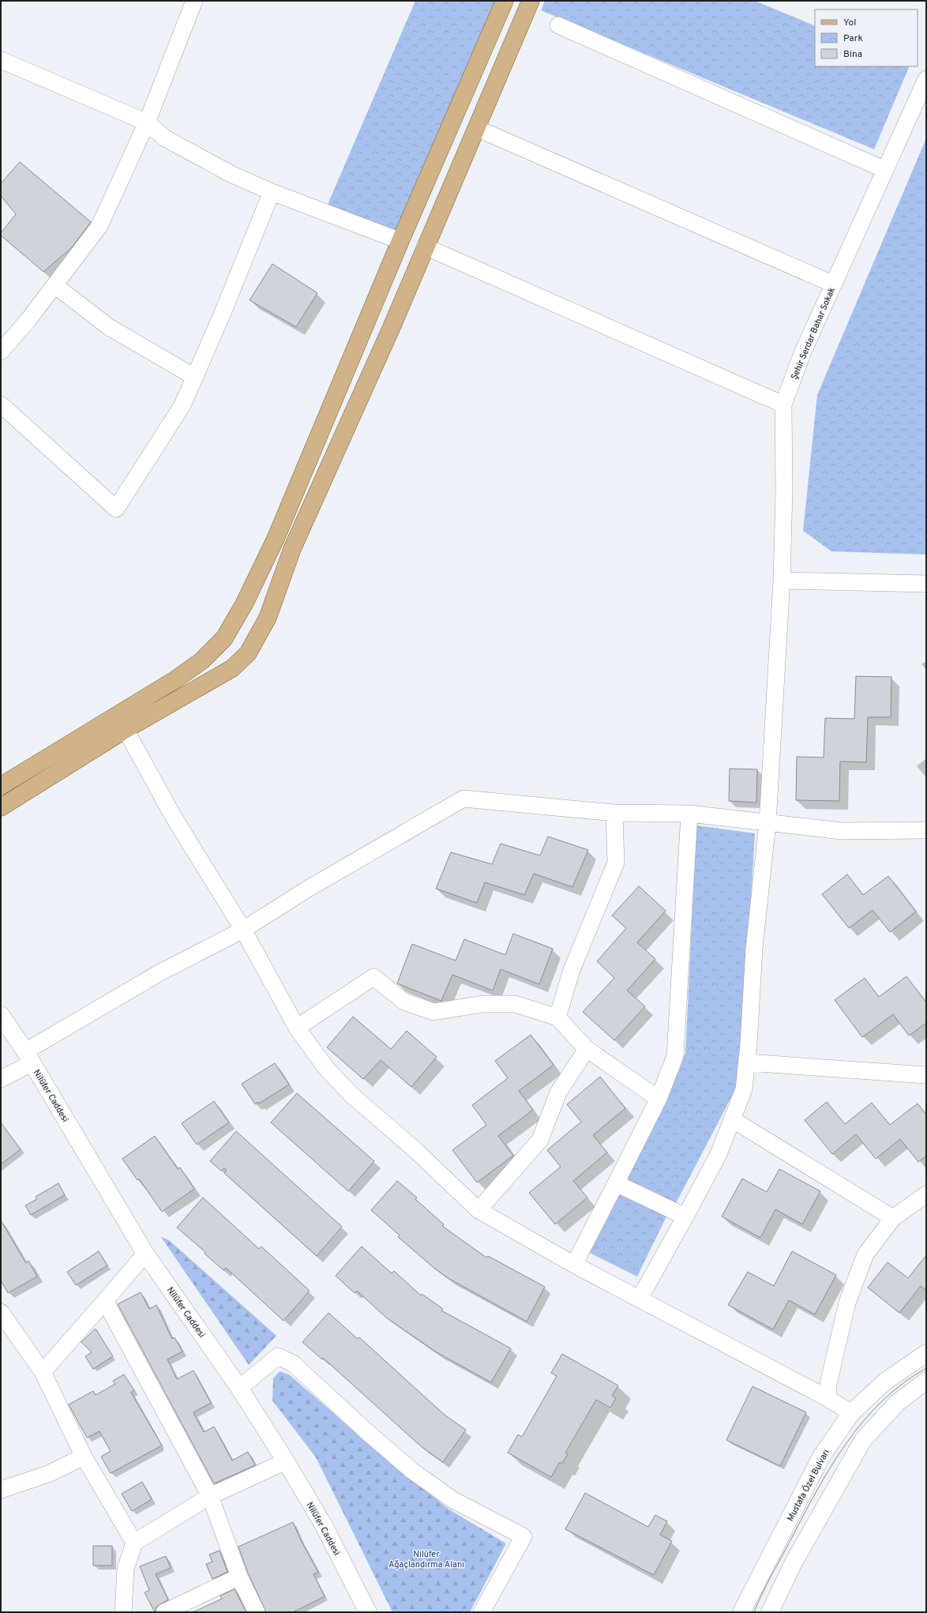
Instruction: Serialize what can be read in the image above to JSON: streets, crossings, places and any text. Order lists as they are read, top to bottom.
{
  "streets": {
    "street": ["Şehir Serdar Bahar Sokak", "Nilüfer Caddesi", "Mustafa Özel Bulvarı"]
  },
  "parks": ["Nilüfer Ağaçlandırma Alanı"],
  "legend": ["Yol", "Park", "Bina"]
}
